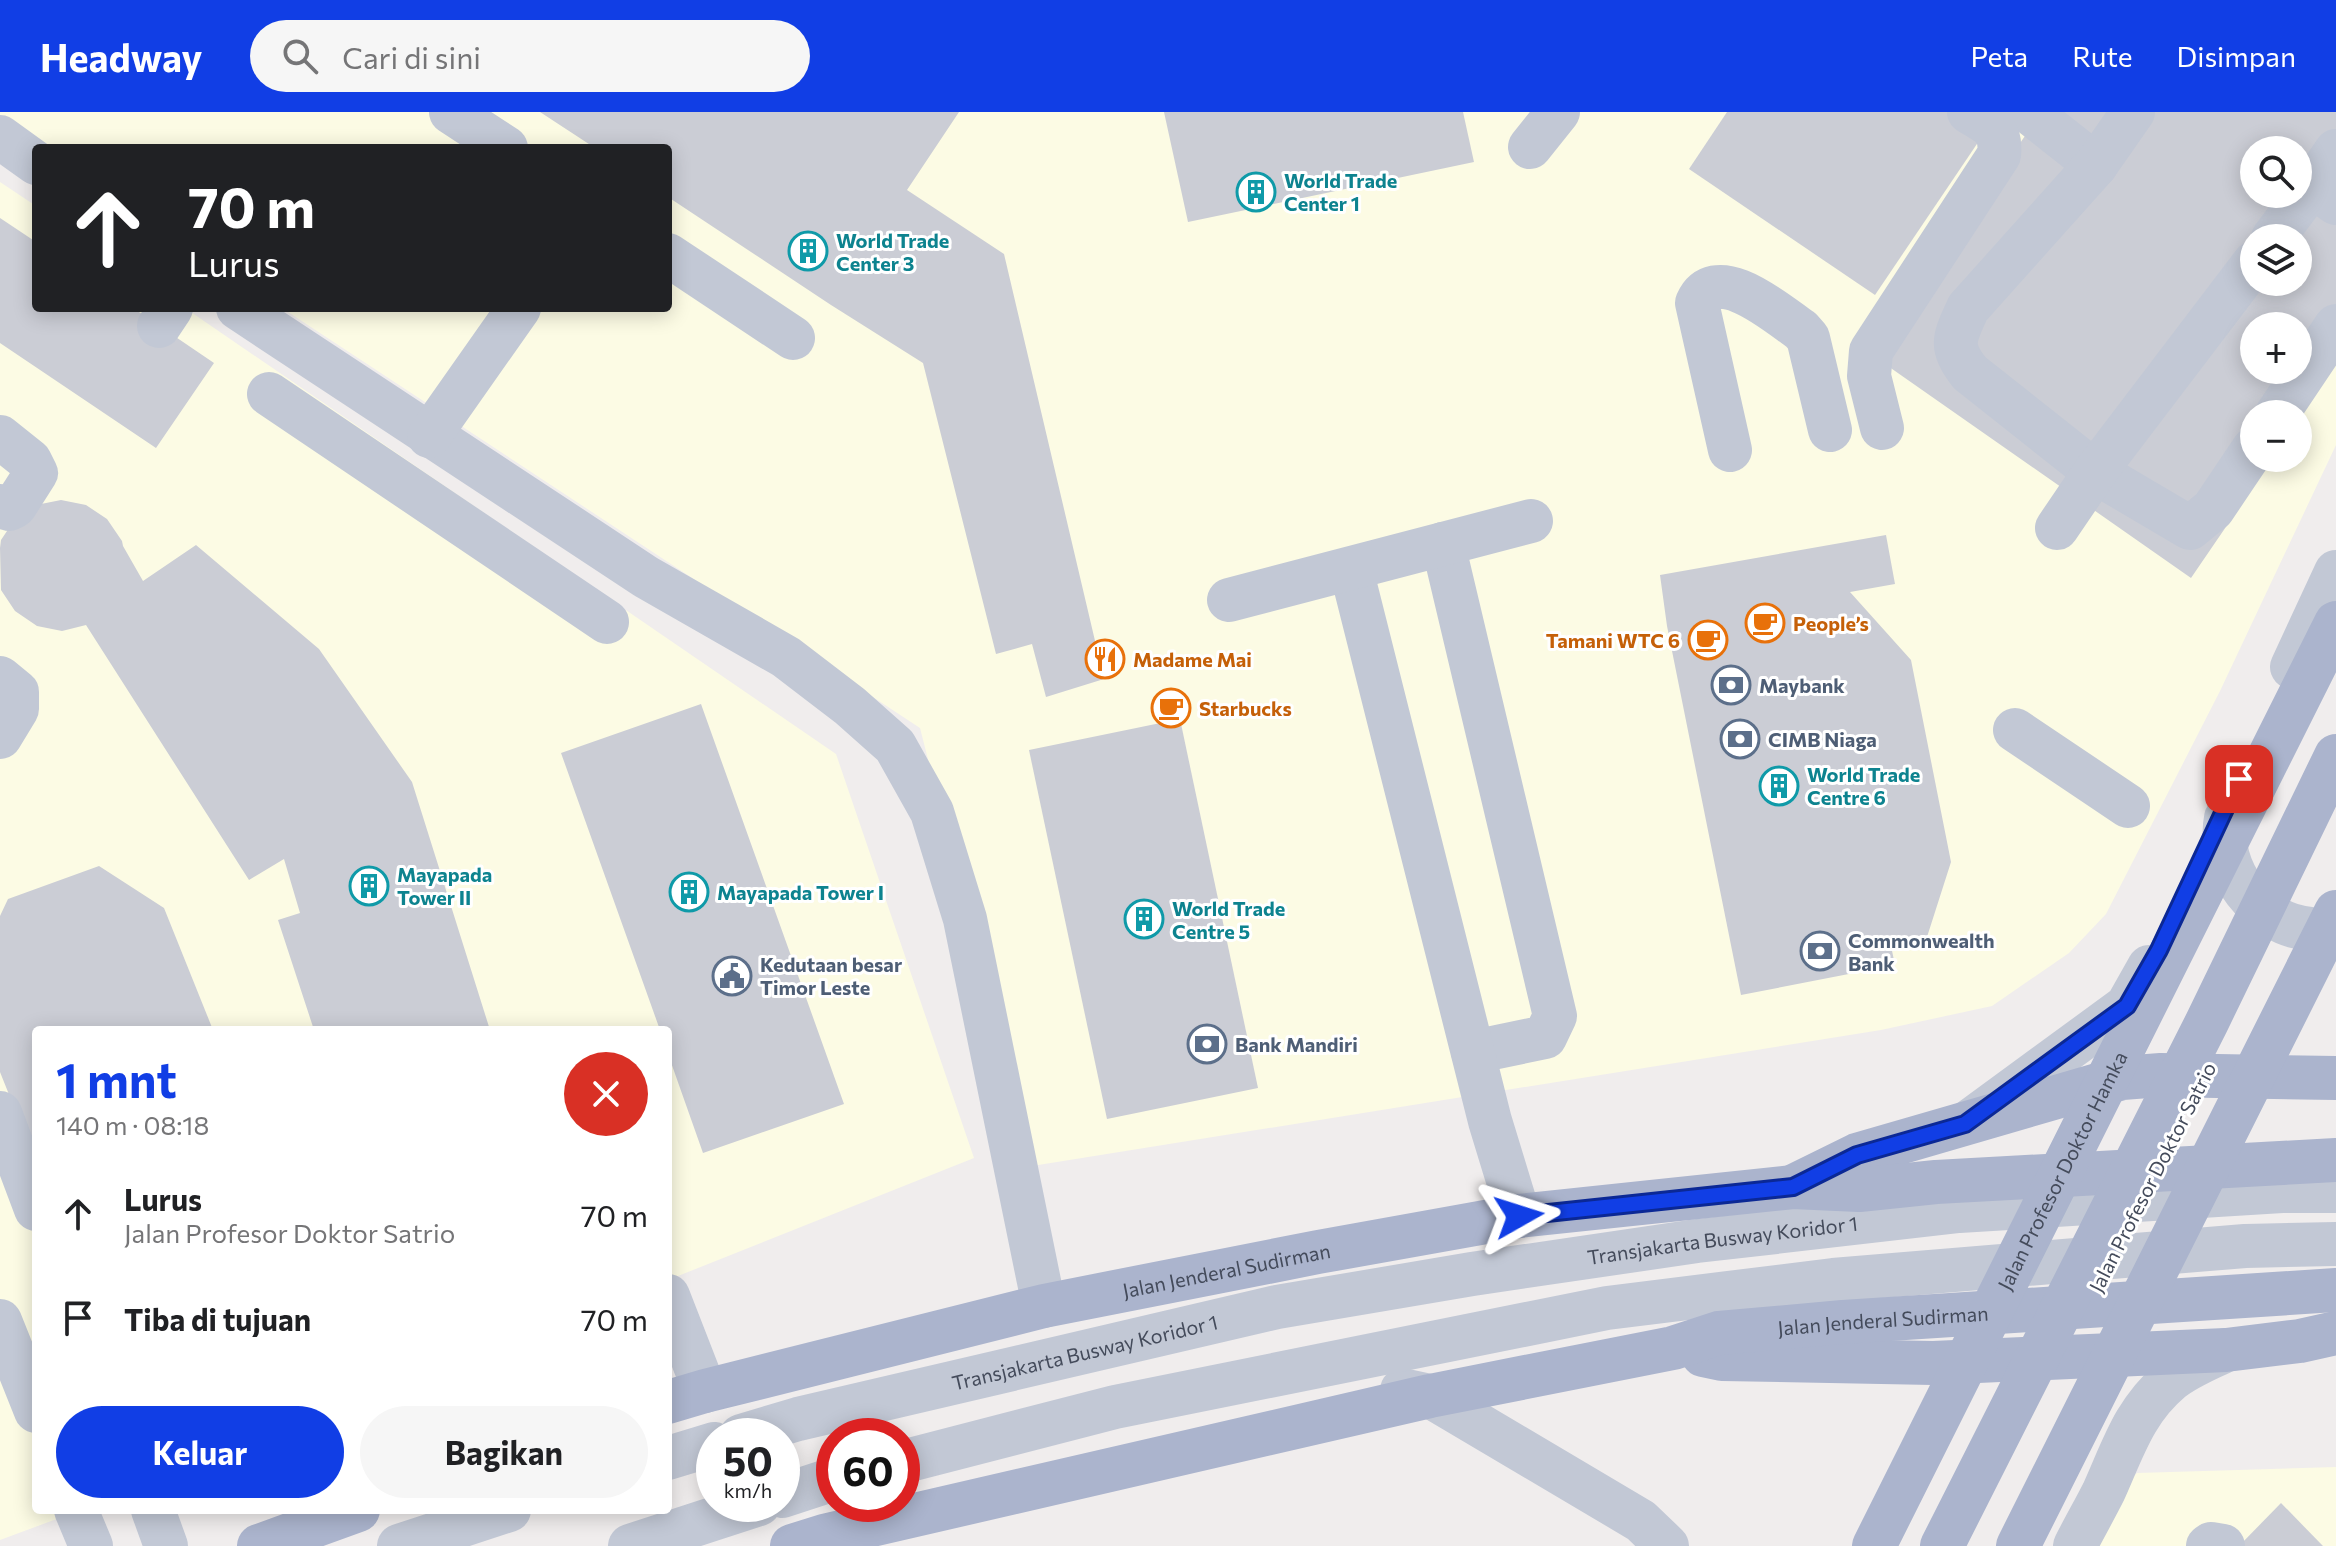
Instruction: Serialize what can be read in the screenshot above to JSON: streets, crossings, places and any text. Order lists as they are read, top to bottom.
{
  "streets": {
    "main road": ["Jalan Profesor Doktor Hamka", "Jalan Profesor Doktor Satrio", "Jalan Jenderal Sudirman"],
    "street": ["Transjakarta Busway Koridor 1"]
  },
  "places": {
    "building": [
      "World Trade Center 1",
      "World Trade Center 3",
      "World Trade Centre 6",
      "Mayapada Tower II",
      "Mayapada Tower I",
      "World Trade Centre 5"
    ],
    "cafe": ["People’s", "Tamani WTC 6", "Starbucks"],
    "restaurant": ["Madame Mai"],
    "bank": [
      "Maybank",
      "CIMB Niaga",
      "Commonwealth Bank",
      "Bank Mandiri"
    ],
    "public building": ["Kedutaan besar Timor Leste"]
  },
  "page": {
    "header": "Headway",
    "search": "Cari di sini",
    "nav": ["Peta", "Rute", "Disimpan"],
    "map_buttons": ["+", "−"],
    "turn": ["70 m", "Lurus"],
    "heading": ["1 mnt", "140 m · 08:18"],
    "list": [
      {
        "name": "Lurus",
        "note": "Jalan Profesor Doktor Satrio",
        "value": "70 m"
      },
      {
        "name": "Tiba di tujuan",
        "value": "70 m"
      }
    ],
    "buttons": ["Keluar", "Bagikan"],
    "speed": "50 km/h",
    "limit": "60"
  }
}
